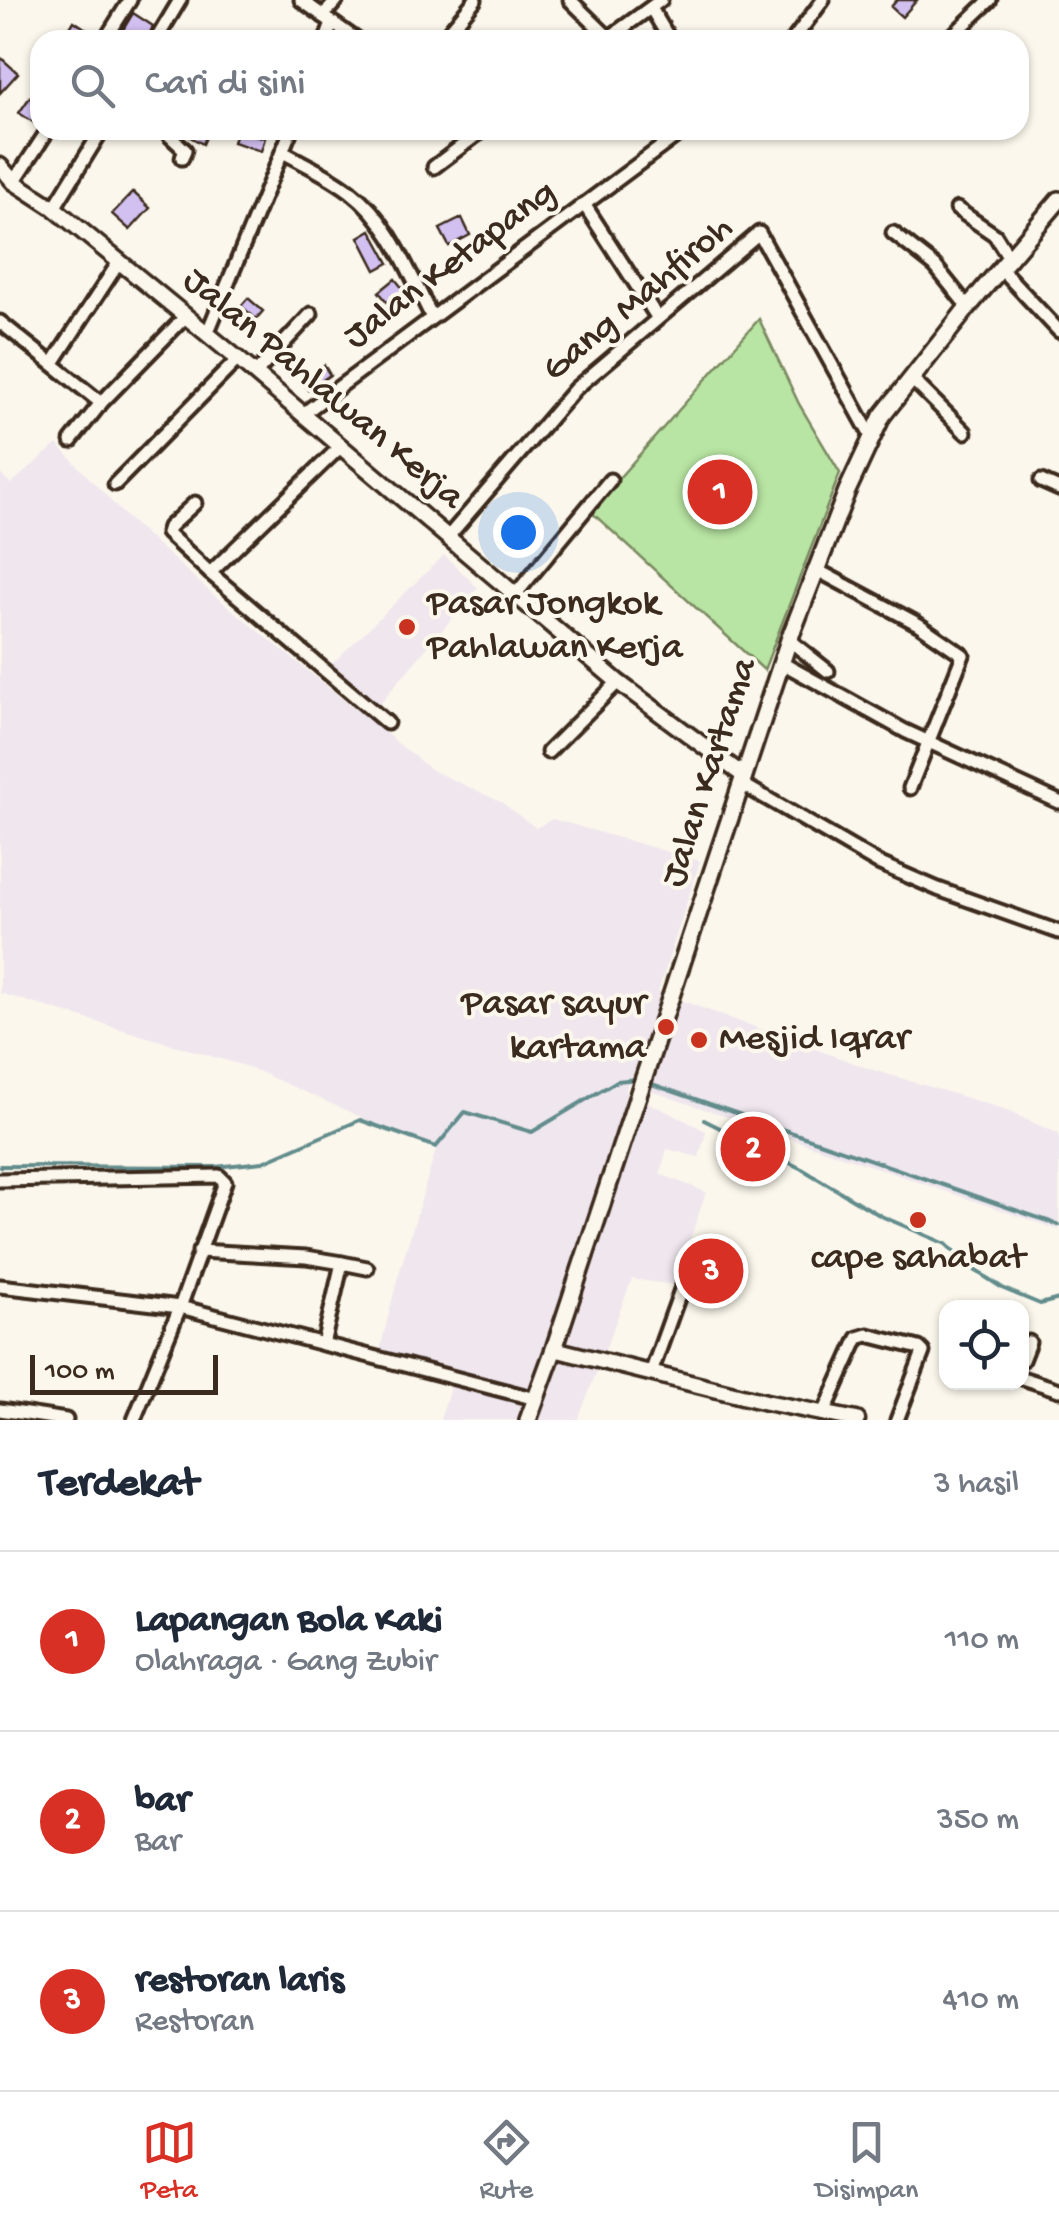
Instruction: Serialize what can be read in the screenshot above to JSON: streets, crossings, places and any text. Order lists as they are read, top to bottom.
{
  "streets": {
    "main road": ["Jalan Kartama"],
    "street": ["Jalan Ketapang", "Gang Mahfiroh", "Jalan Pahlawan Kerja"]
  },
  "crossings": [
    ["Jalan Ketapang", "Jalan Pahlawan Kerja"],
    ["Gang Mahfiroh", "Jalan Pahlawan Kerja"],
    ["Gang Mahfiroh", "Jalan Kartama"],
    ["Jalan Pahlawan Kerja", "Jalan Kartama"]
  ],
  "places": [
    "Pasar Jongkok Pahlawan Kerja",
    "Pasar sayur kartama",
    "Mesjid Iqrar",
    "cape sahabat"
  ],
  "scale_bar": "100 m",
  "page": {
    "search": "Cari di sini",
    "pins": ["1", "2", "3"],
    "scale": "100 m",
    "heading": ["Terdekat", "3 hasil"],
    "list": [
      {
        "mark": "1",
        "name": "Lapangan Bola Kaki",
        "note": "Olahraga · Gang Zubir",
        "value": "110 m"
      },
      {
        "mark": "2",
        "name": "bar",
        "note": "Bar",
        "value": "350 m"
      },
      {
        "mark": "3",
        "name": "restoran laris",
        "note": "Restoran",
        "value": "410 m"
      }
    ],
    "nav": ["Peta", "Rute", "Disimpan"]
  }
}
